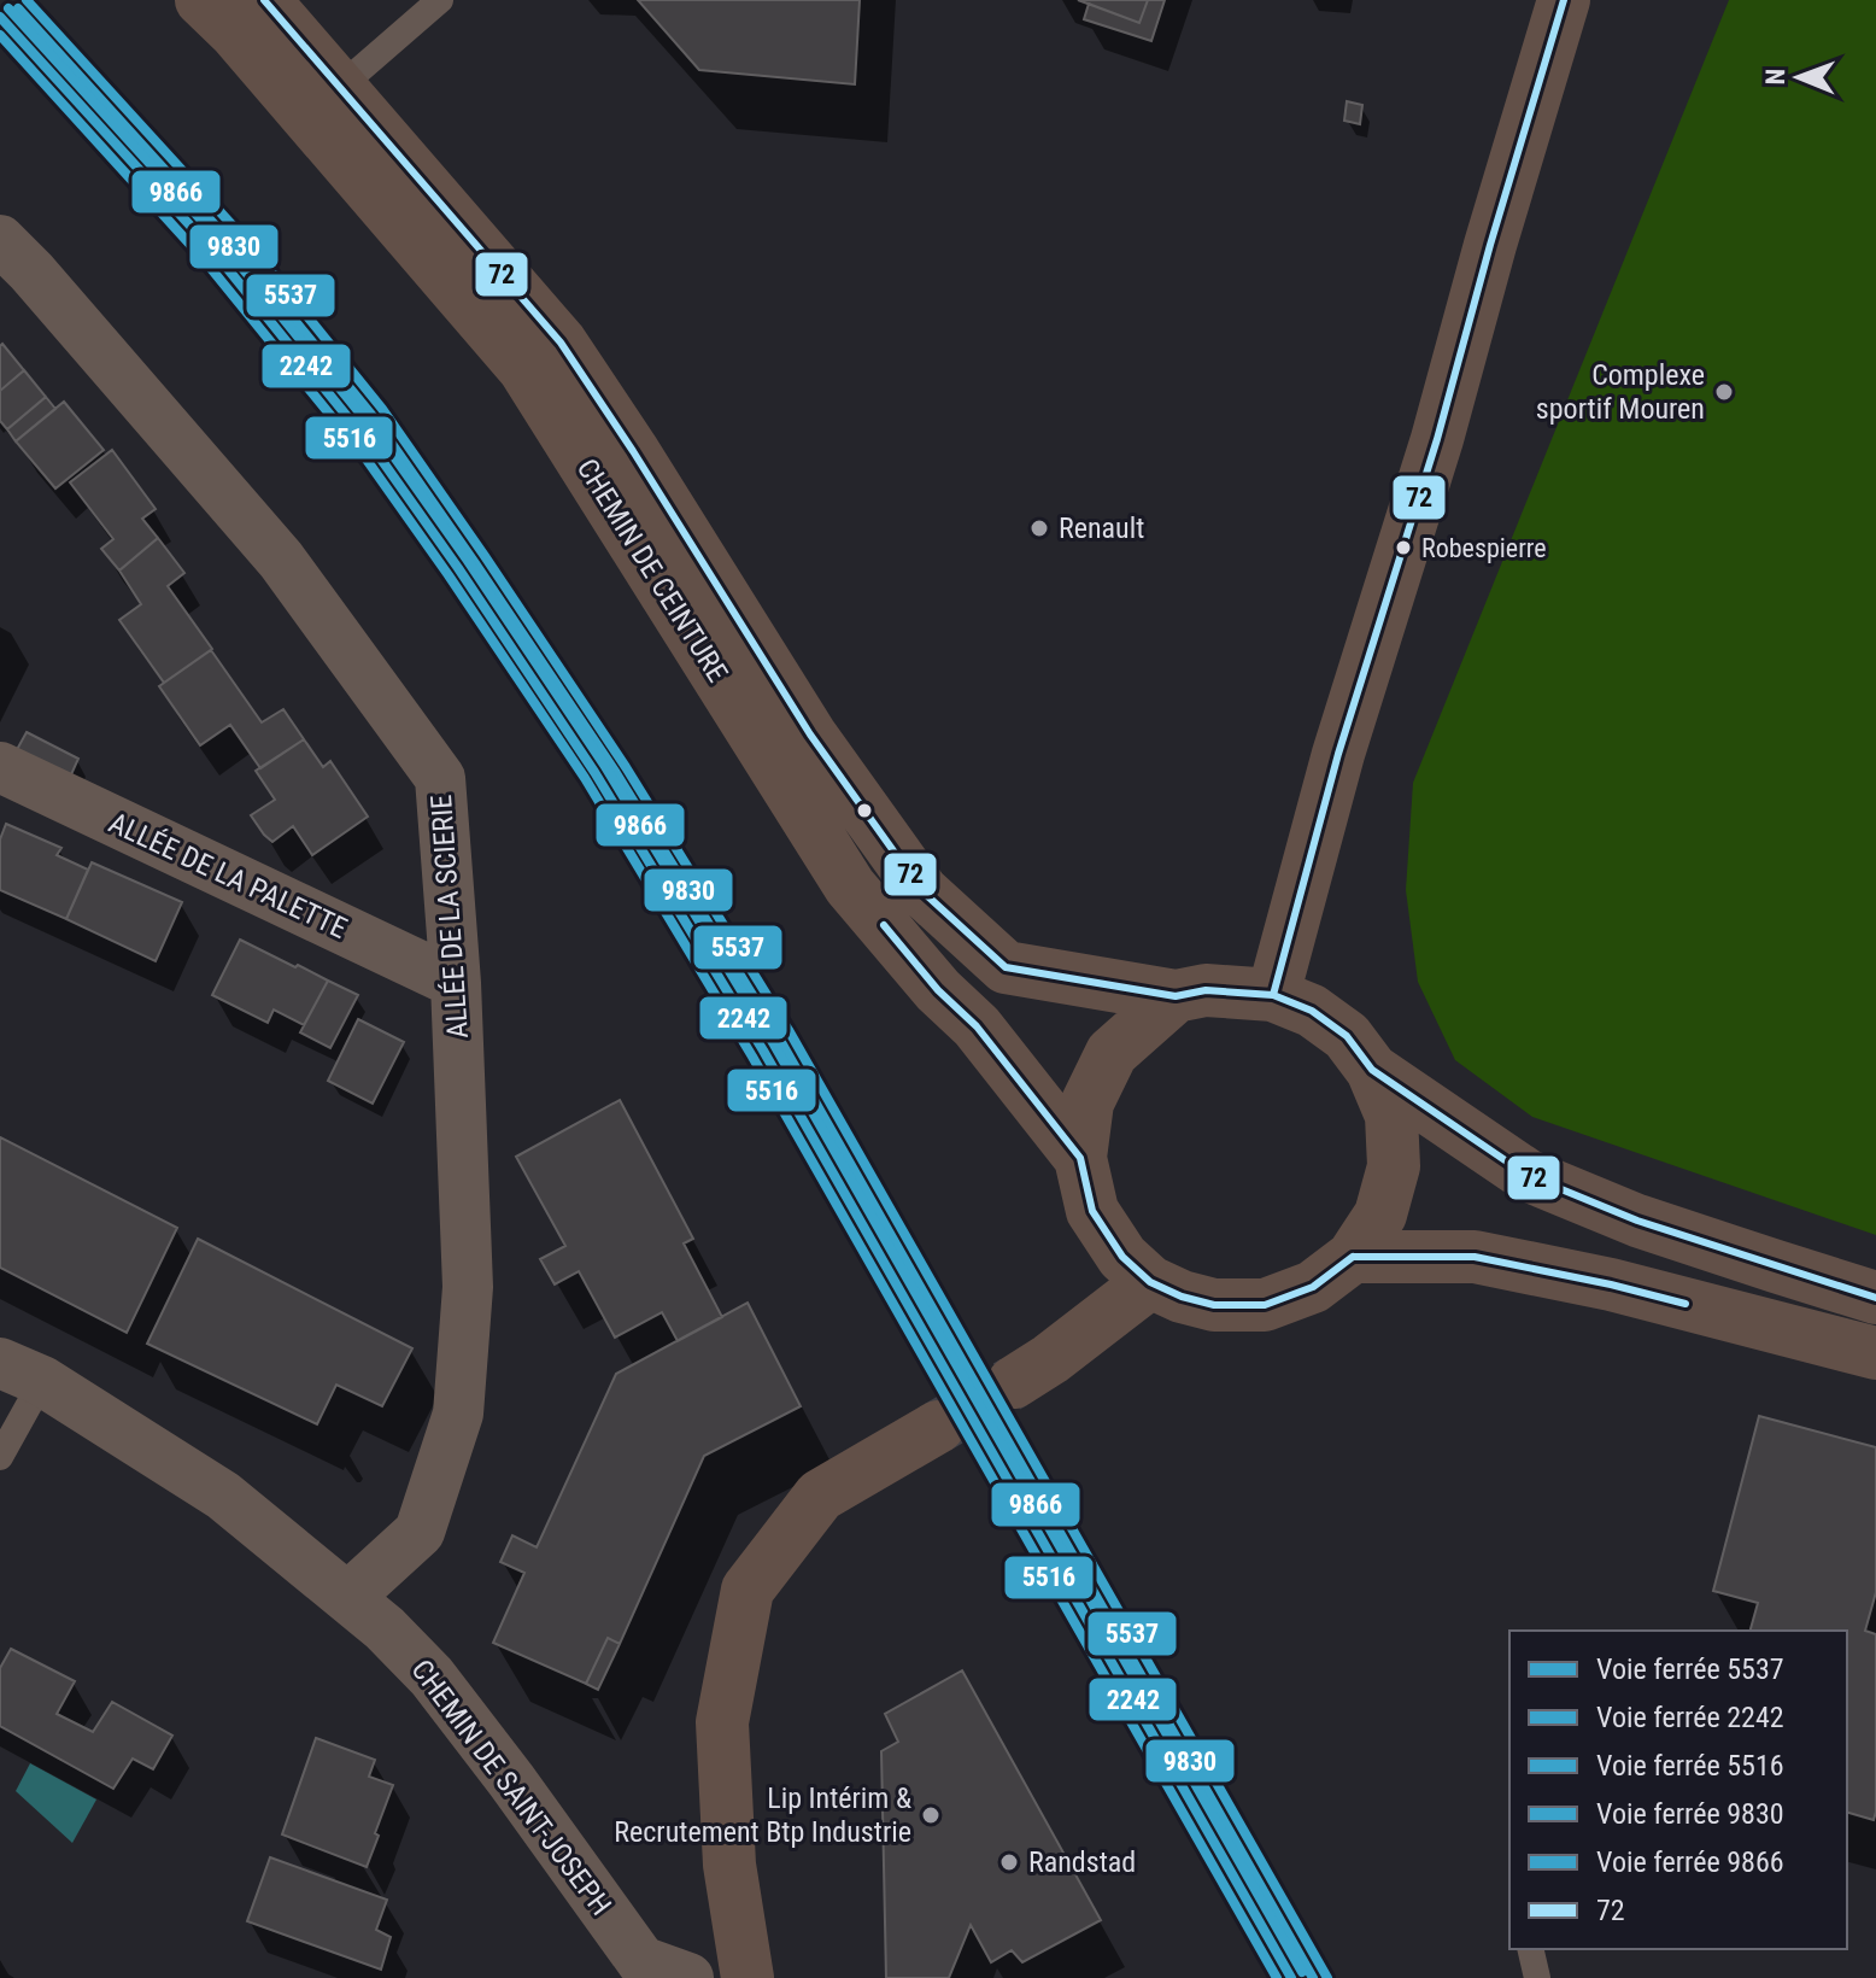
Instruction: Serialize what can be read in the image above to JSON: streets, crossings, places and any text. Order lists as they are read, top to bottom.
{
  "streets": {
    "main road": ["CHEMIN DE CEINTURE"],
    "street": ["ALLÉE DE LA PALETTE", "ALLÉE DE LA SCIERIE", "CHEMIN DE SAINT-JOSEPH"]
  },
  "crossings": [
    ["ALLÉE DE LA PALETTE", "ALLÉE DE LA SCIERIE"],
    ["ALLÉE DE LA SCIERIE", "CHEMIN DE SAINT-JOSEPH"]
  ],
  "places": [
    "Complexe sportif Mouren",
    "Renault",
    "Robespierre",
    "Lip Intérim & Recrutement Btp Industrie",
    "Randstad"
  ],
  "lines": [
    "rail line 5537",
    "transit line 72",
    "rail line 9830",
    "rail line 9866",
    "rail line 2242",
    "rail line 5516"
  ],
  "legend": [
    "Voie ferrée 5537",
    "Voie ferrée 2242",
    "Voie ferrée 5516",
    "Voie ferrée 9830",
    "Voie ferrée 9866",
    "72"
  ],
  "north": "left"
}
